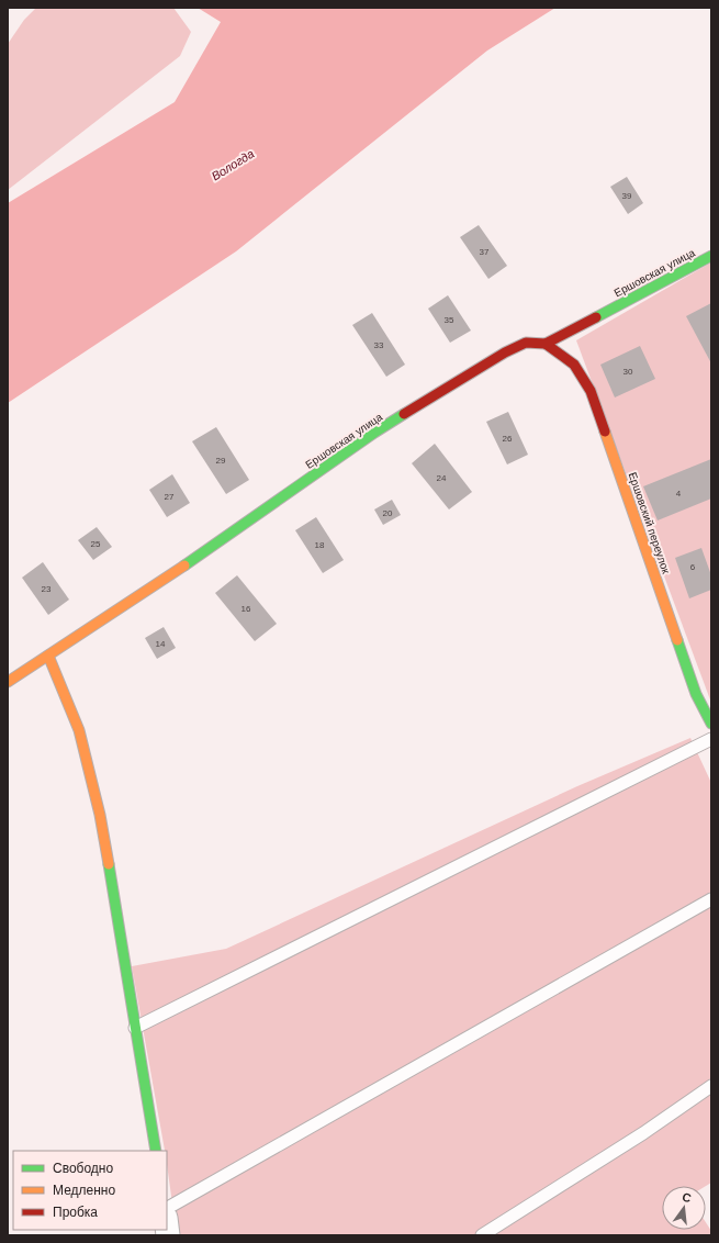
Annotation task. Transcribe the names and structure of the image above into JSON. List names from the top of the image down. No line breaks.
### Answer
{"streets":{"street":["Ершовская улица","Ершовский переулок"]},"crossings":[["Ершовская улица","Ершовский переулок"]],"water":["Вологда"],"house_numbers":["39","37","35","33","30","26","29","24","4","27","20","25","18","6","23","16","14"],"legend":["Свободно","Медленно","Пробка"],"north":"top"}
